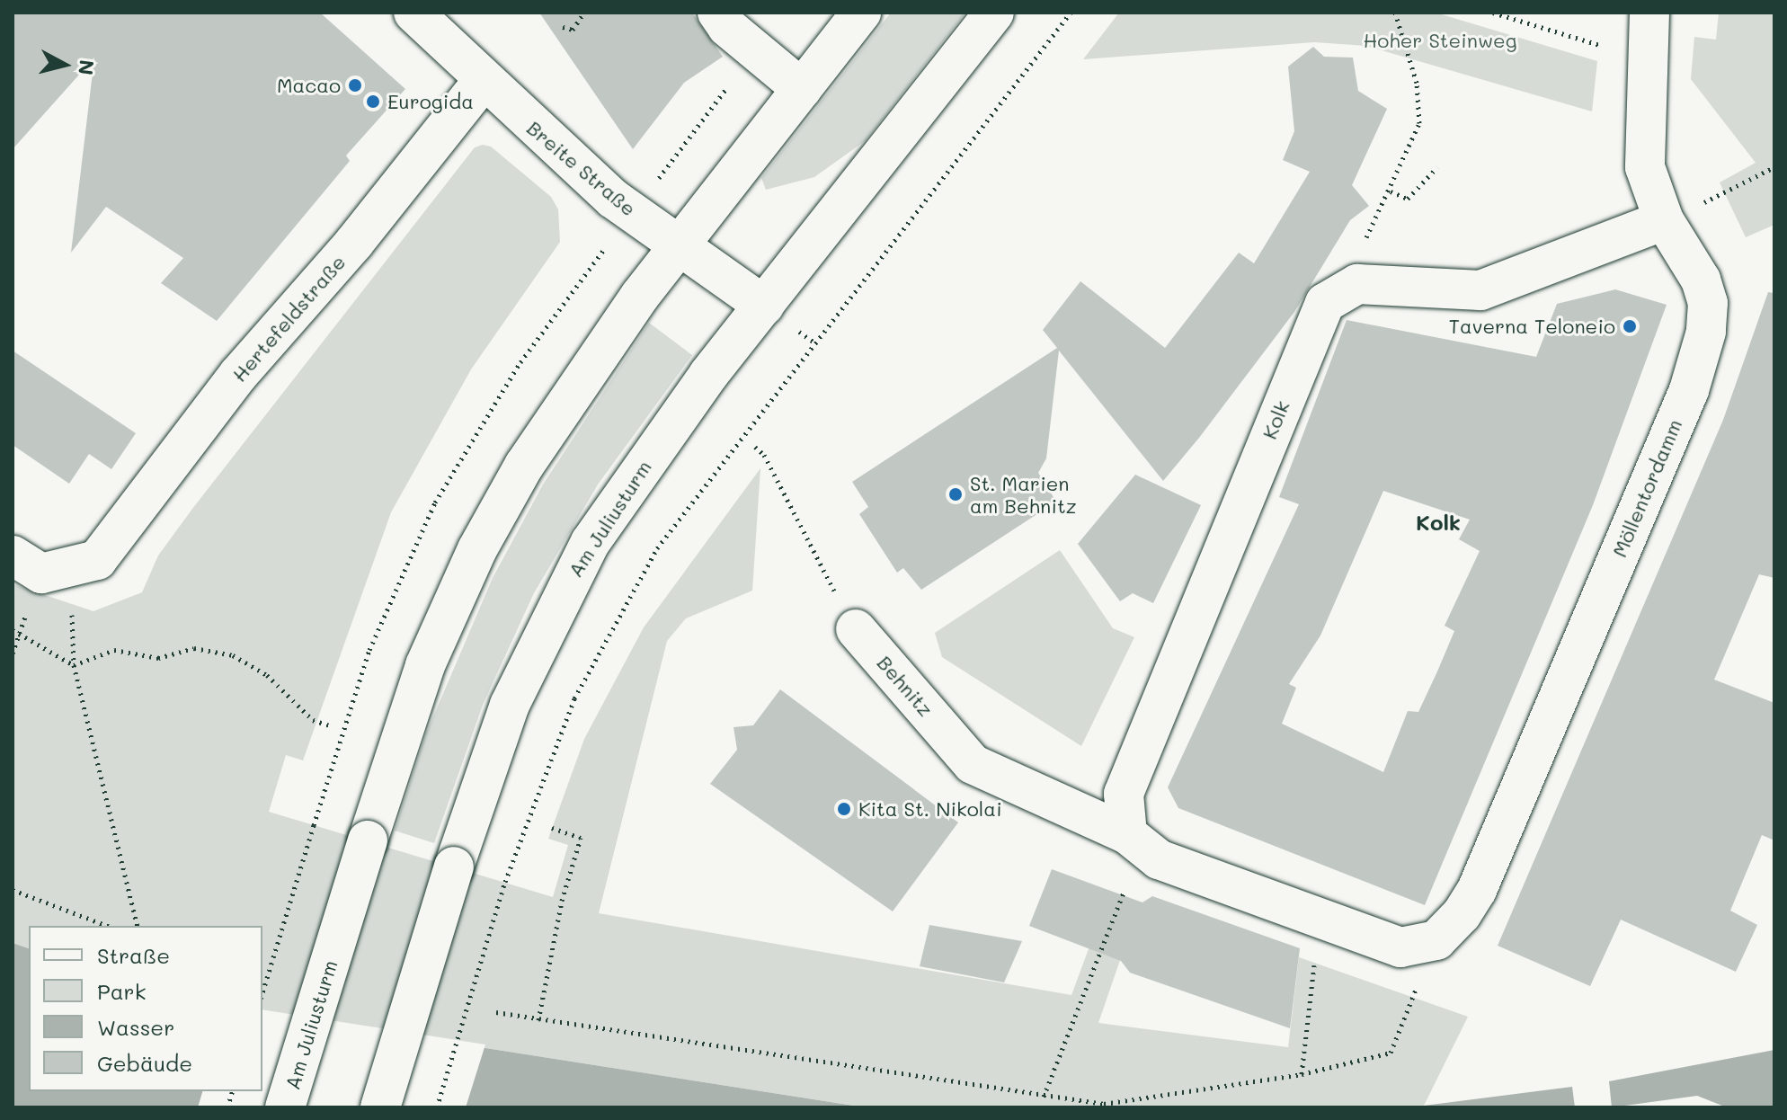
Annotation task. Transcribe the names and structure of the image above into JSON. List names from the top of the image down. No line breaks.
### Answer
{"streets":{"street":["Breite Straße","Hertefeldstraße","Kolk","Möllentordamm","Am Juliusturm","Behnitz"]},"crossings":[["Breite Straße","Hertefeldstraße"],["Breite Straße","Am Juliusturm"],["Kolk","Möllentordamm"],["Kolk","Behnitz"]],"districts":["Kolk"],"parks":["Hoher Steinweg"],"places":["Macao","Eurogida","Taverna Teloneio","St. Marien am Behnitz","Kita St. Nikolai"],"legend":["Straße","Park","Wasser","Gebäude"],"north":"right"}
